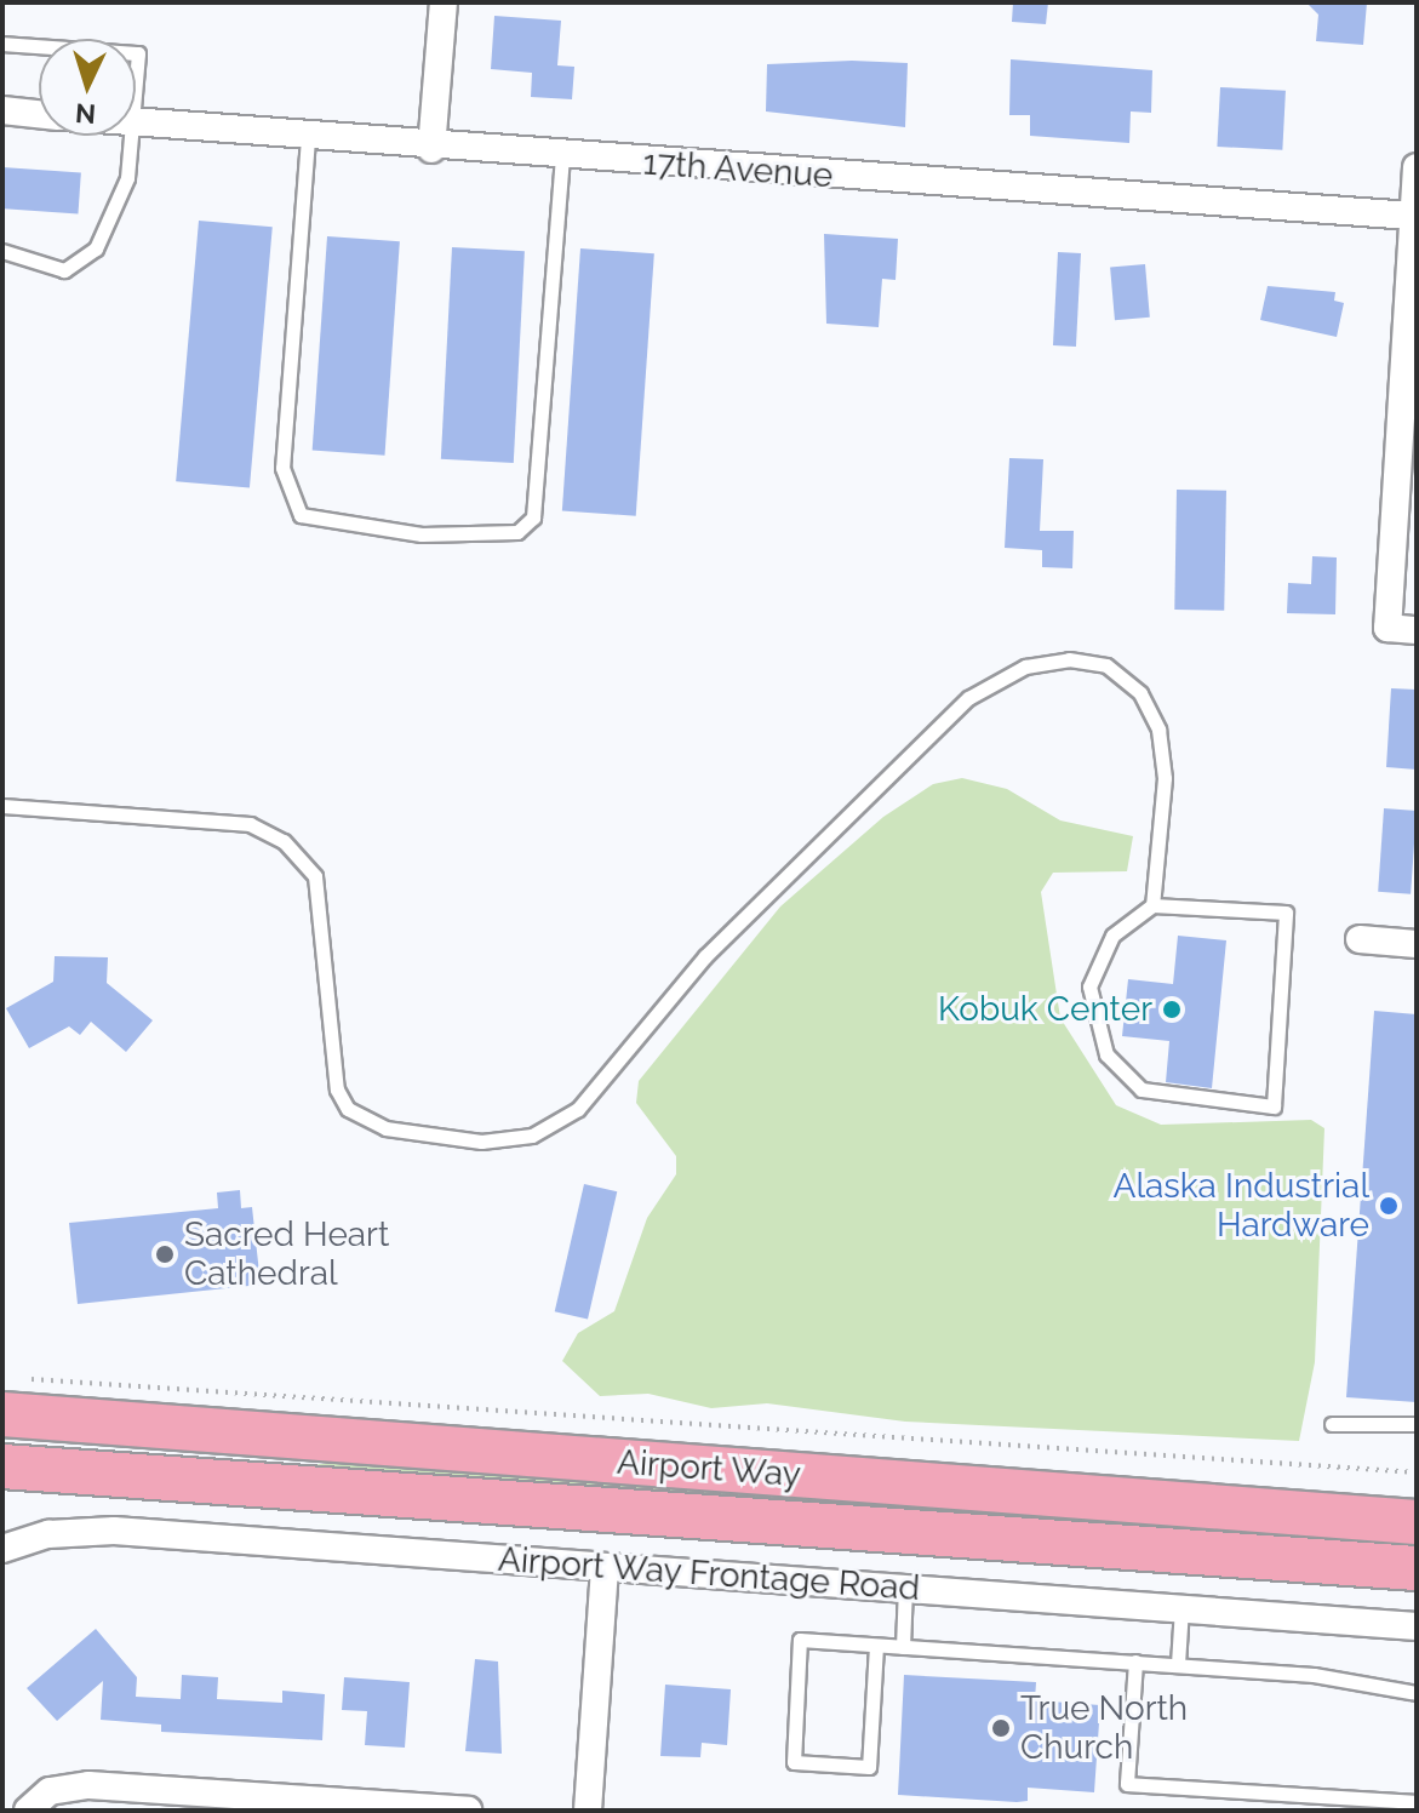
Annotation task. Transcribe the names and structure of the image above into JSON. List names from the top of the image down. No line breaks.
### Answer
{"streets":{"main road":["Airport Way"],"street":["17th Avenue","Airport Way Frontage Road"]},"places":["Kobuk Center","Alaska Industrial Hardware","Sacred Heart Cathedral","True North Church"],"north":"bottom"}
